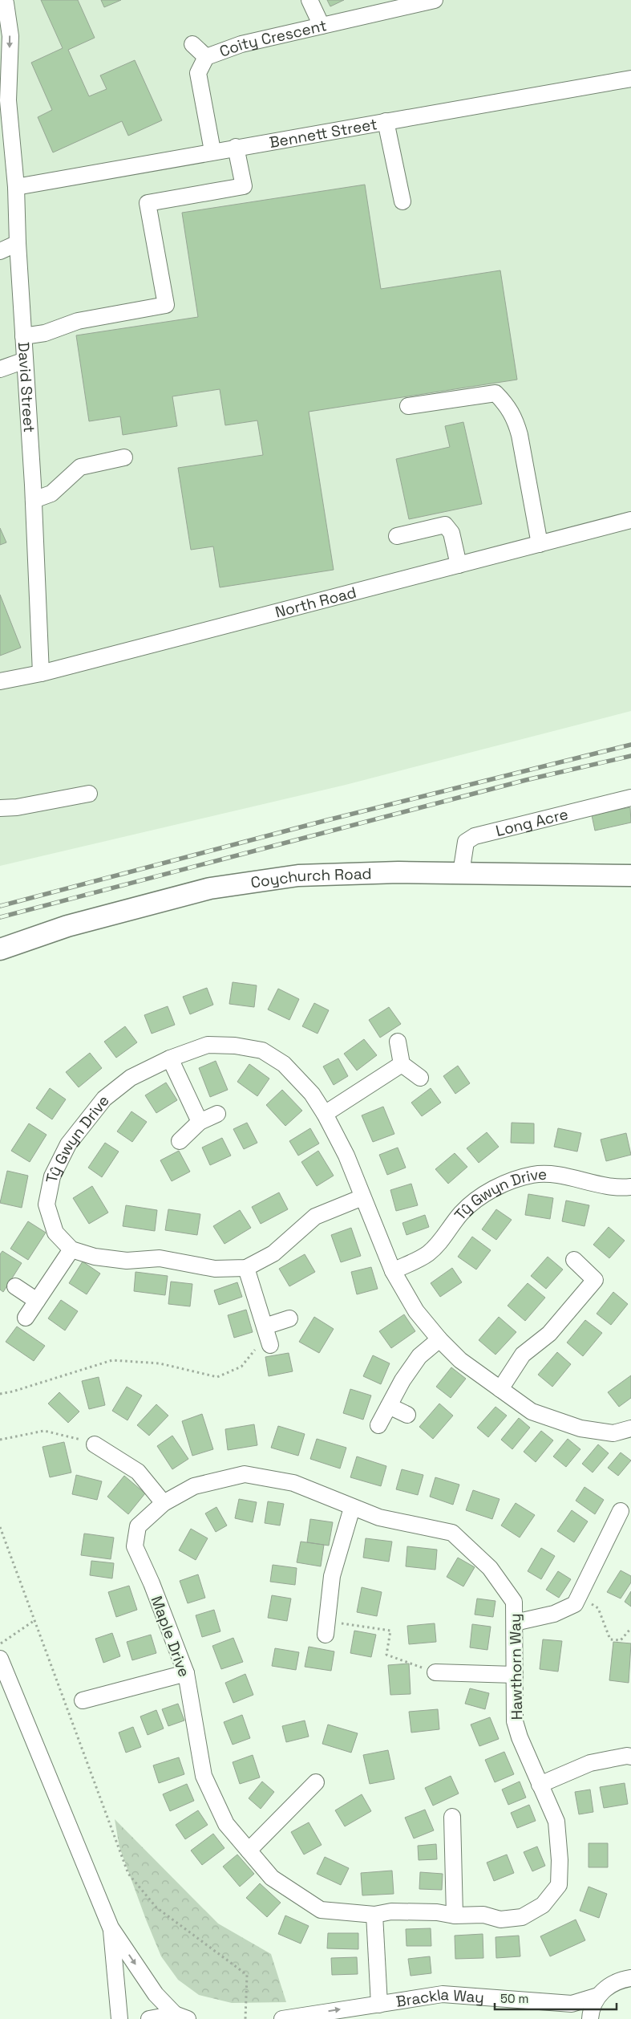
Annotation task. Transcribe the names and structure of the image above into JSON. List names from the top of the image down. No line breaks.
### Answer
{"streets":{"main road":["Coychurch Road"],"street":["Coity Crescent","Bennett Street","David Street","North Road","Long Acre","Tŷ Gwyn Drive","Maple Drive","Hawthorn Way","Brackla Way"]},"crossings":[["Coity Crescent","Bennett Street"],["Bennett Street","David Street"],["David Street","North Road"],["Long Acre","Coychurch Road"],["Maple Drive","Hawthorn Way"]],"scale_bar":"50 m"}
